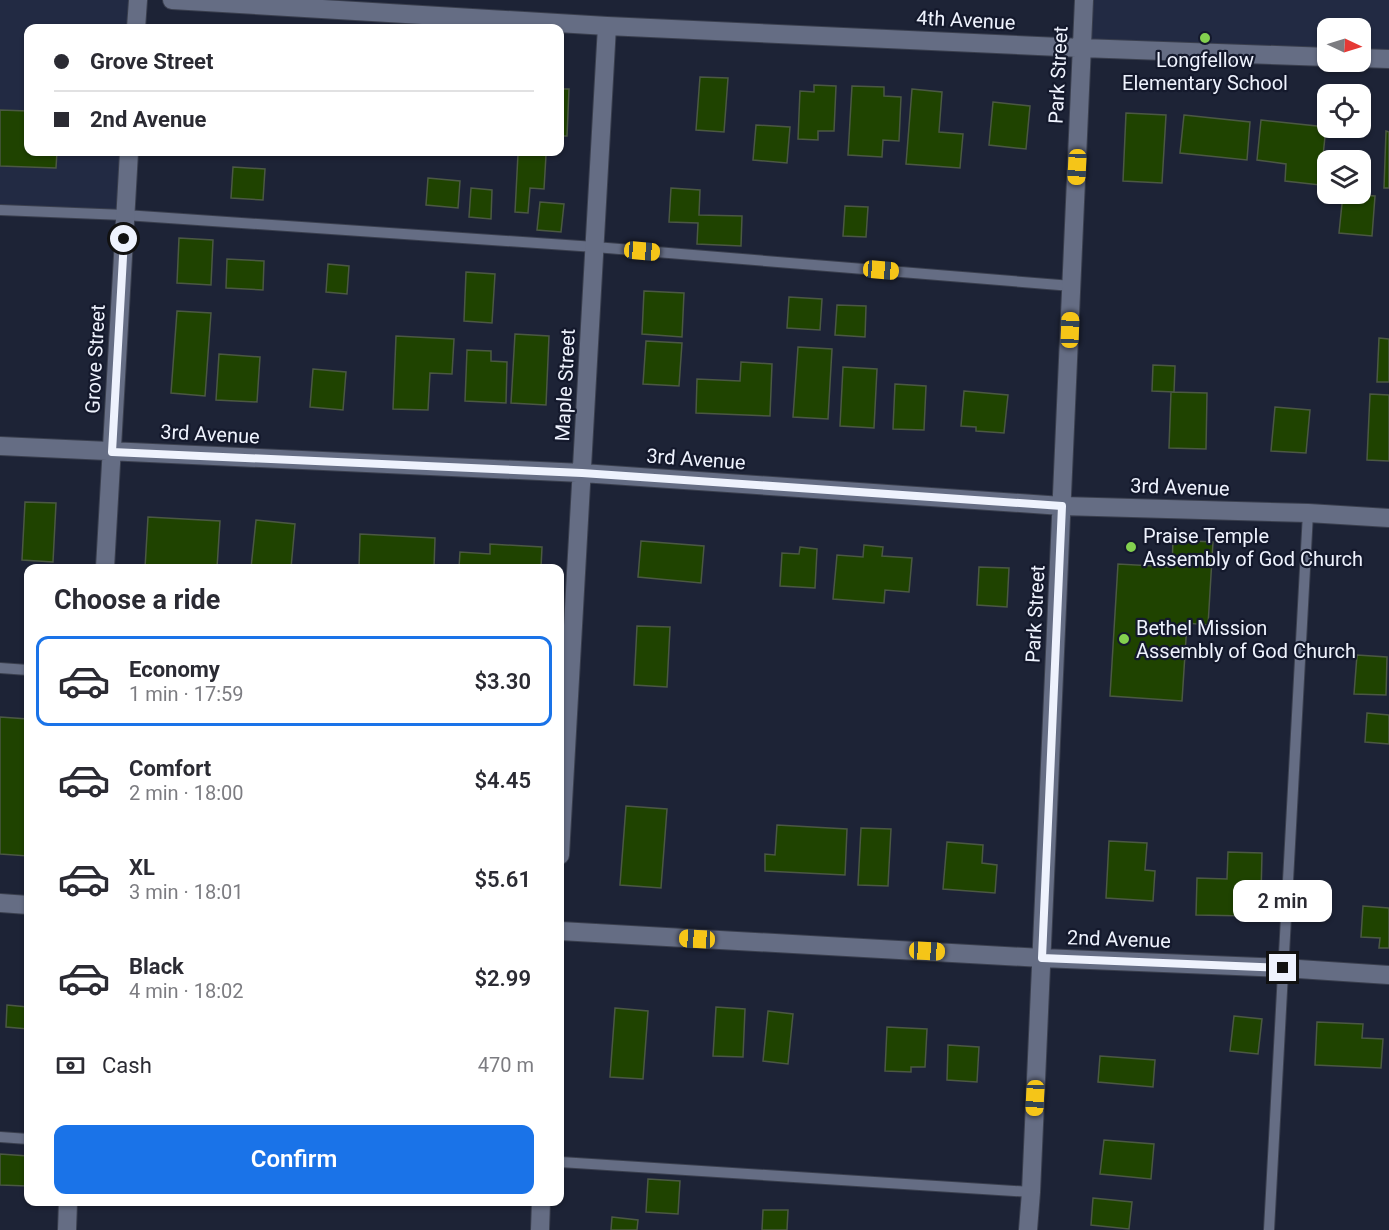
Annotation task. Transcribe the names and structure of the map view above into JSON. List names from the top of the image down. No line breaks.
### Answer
{"streets":{"street":["4th Avenue","Park Street","Grove Street","Maple Street","3rd Avenue","2nd Avenue"]},"crossings":[["4th Avenue","Park Street"],["4th Avenue","Maple Street"],["Park Street","3rd Avenue"],["Park Street","2nd Avenue"],["Grove Street","3rd Avenue"],["Maple Street","3rd Avenue"]],"places":["Longfellow Elementary School","Praise Temple Assembly of God Church","Bethel Mission Assembly of God Church"],"north":"right","page":{"banner":["Grove Street","2nd Avenue"],"heading":"Choose a ride","list":[{"name":"Economy","note":"1 min · 17:59","value":"$3.30"},{"name":"Comfort","note":"2 min · 18:00","value":"$4.45"},{"name":"XL","note":"3 min · 18:01","value":"$5.61"},{"name":"Black","note":"4 min · 18:02","value":"$2.99"}],"bubble":"2 min","pay":["Cash","470 m"],"buttons":"Confirm"}}
